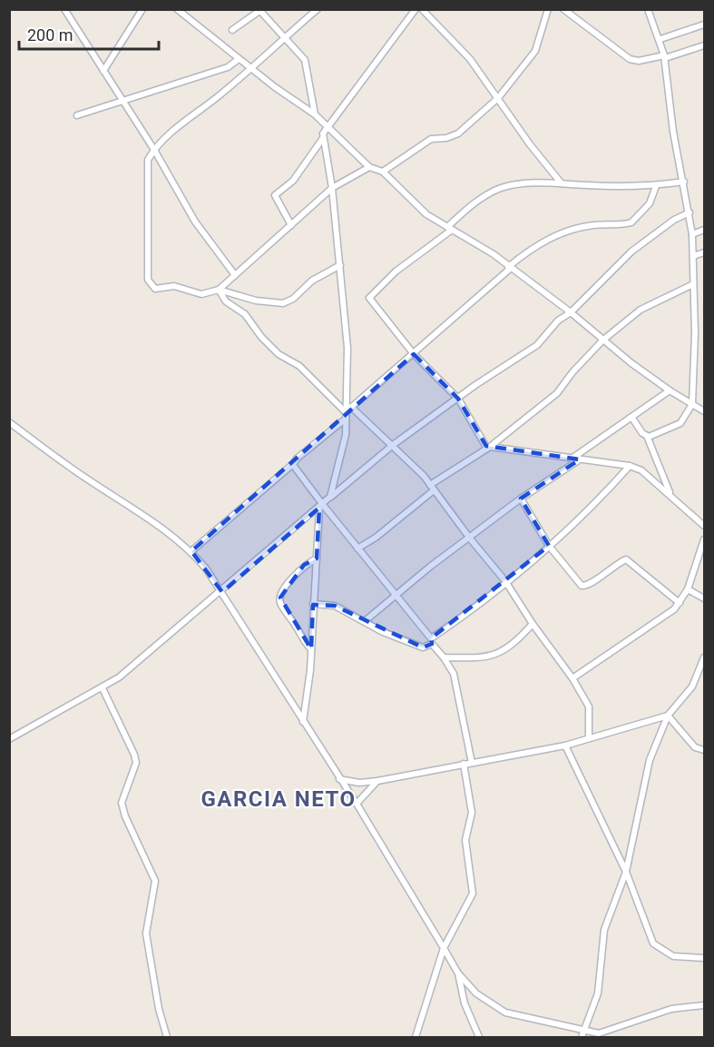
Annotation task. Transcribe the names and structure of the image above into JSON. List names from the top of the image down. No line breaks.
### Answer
{"districts":["GARCIA NETO"],"scale_bar":"200 m"}
